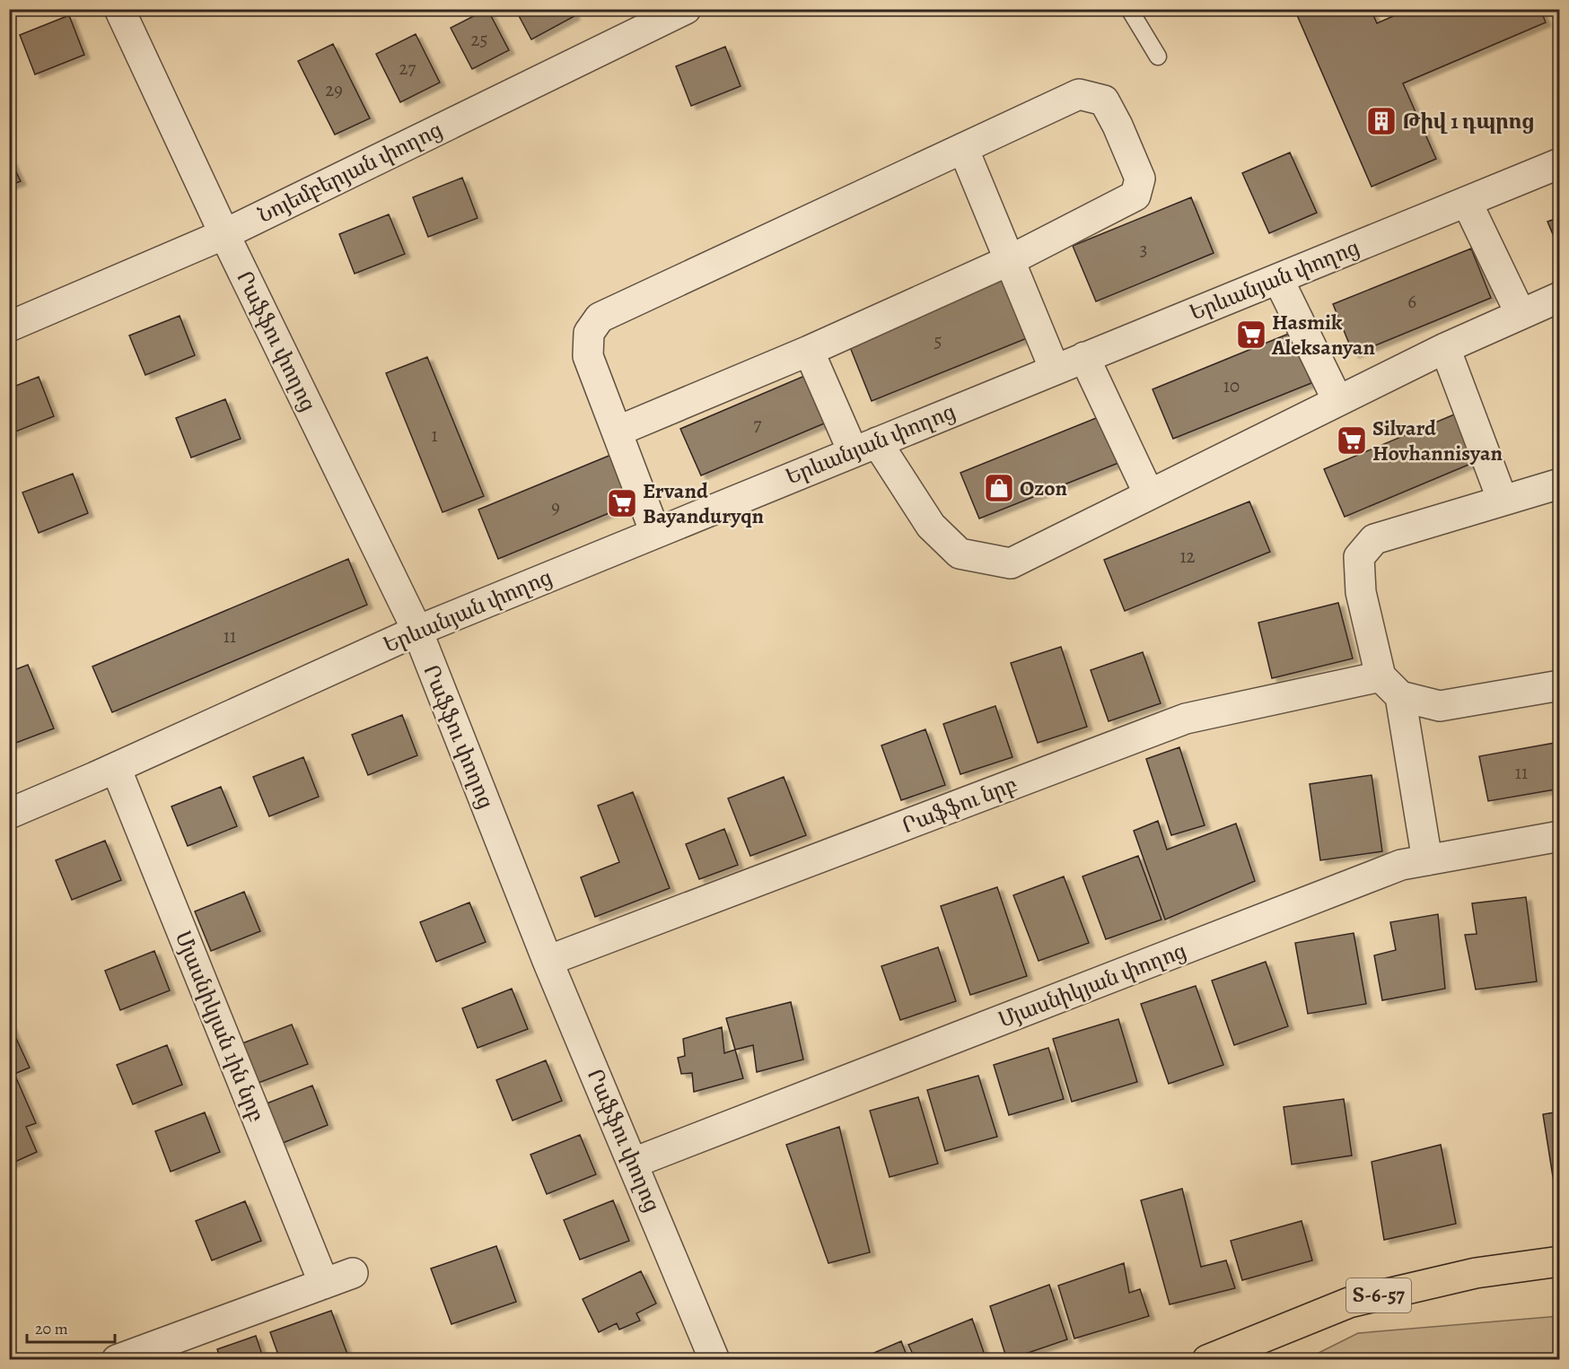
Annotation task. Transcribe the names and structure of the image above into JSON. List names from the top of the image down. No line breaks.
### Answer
{"streets":{"main road":["Տ-6-57"],"street":["Նոյեմբերյան փողոց","Երևանյան փողոց","Րաֆֆու փողոց","Րաֆֆու նրբ","Մյասնիկյան փողոց","Մյասնիկյան 1ին նրբ"]},"crossings":[["Նոյեմբերյան փողոց","Րաֆֆու փողոց"],["Երևանյան փողոց","Րաֆֆու փողոց"],["Երևանյան փողոց","Մյասնիկյան 1ին նրբ"],["Րաֆֆու փողոց","Րաֆֆու նրբ"],["Րաֆֆու փողոց","Մյասնիկյան փողոց"]],"places":{"building":["Թիվ 1 դպրոց"],"supermarket":["Hasmik Aleksanyan","Silvard Hovhannisyan","Ervand Bayanduryqn"],"shop":["Ozon"]},"house_numbers":["25","27","29","3","6","5","10","7","1","9","12","11","11"],"scale_bar":"20 m"}
